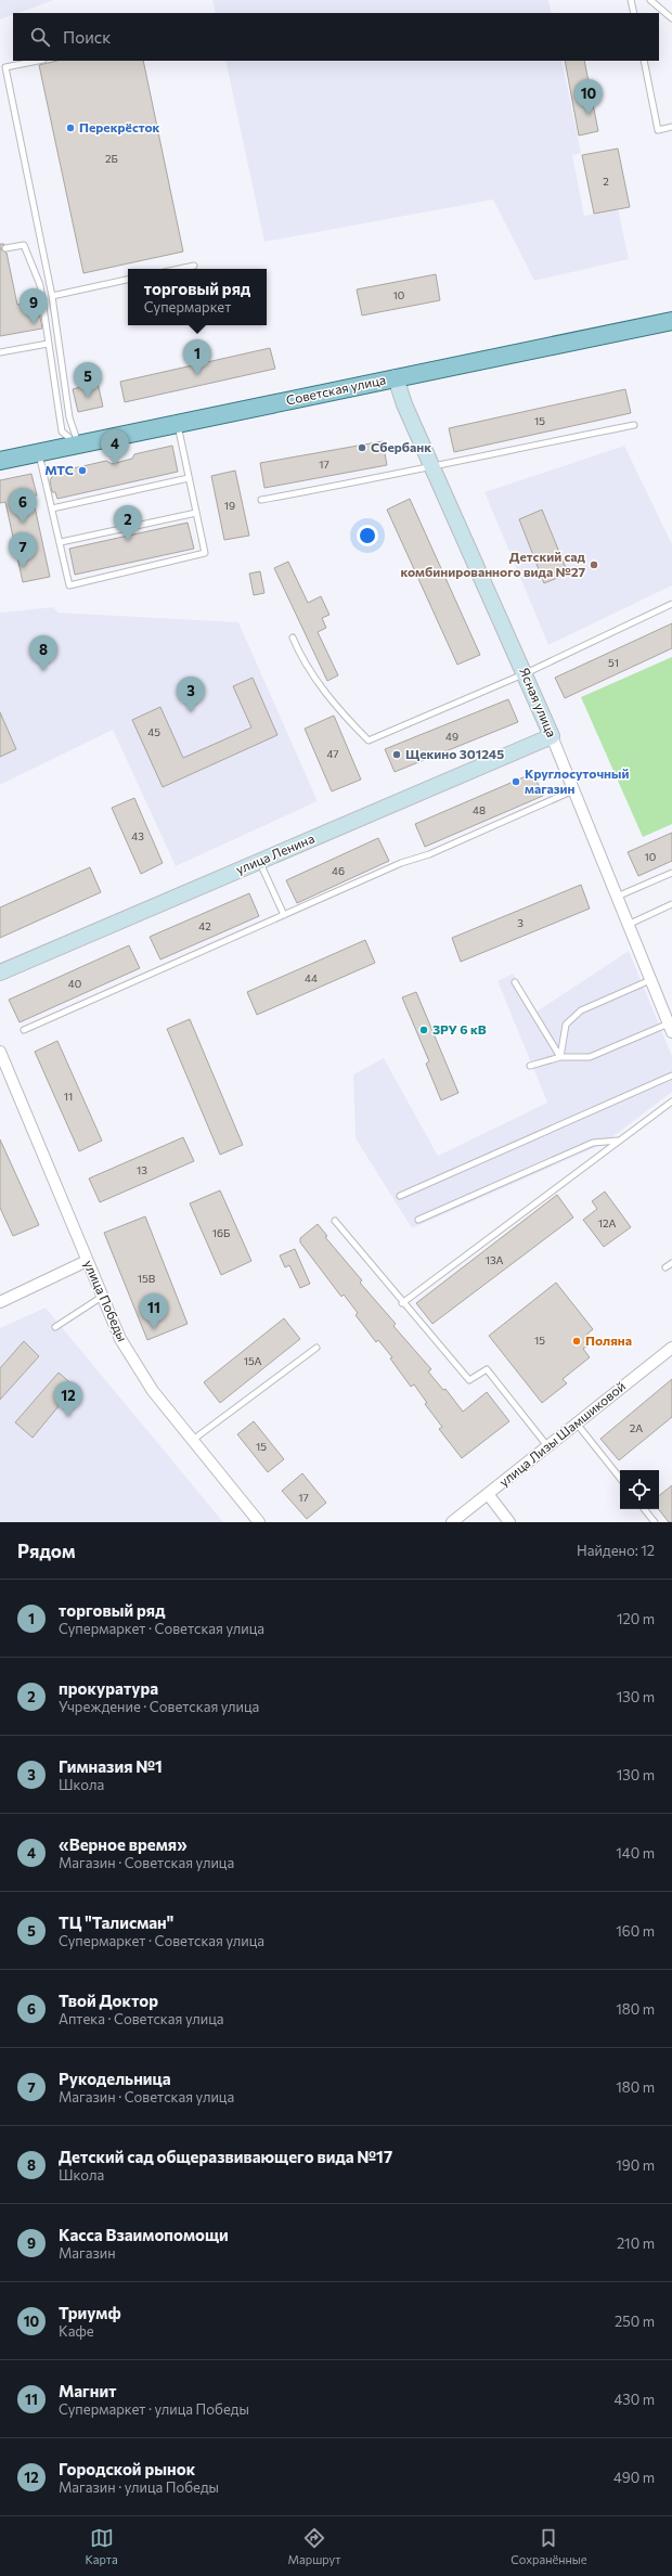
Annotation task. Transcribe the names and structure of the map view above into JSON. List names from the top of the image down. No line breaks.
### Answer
{"streets":{"main road":["Советская улица"],"street":["Ясная улица","улица Ленина","улица Победы","улица Лизы Шамшиковой"]},"crossings":[["Советская улица","Ясная улица"],["Ясная улица","улица Ленина"]],"places":["Перекрёсток","Сбербанк","МТС","Детский сад комбинированного вида №27","Щекино 301245","Круглосуточный магазин","ЗРУ 6 кВ","Поляна"],"house_numbers":["2Б","2","10","15","17","19","51","45","49","47","48","43","10","46","3","42","44","40","11","13","12А","16Б","13А","15В","15","15А","2А","15","17"],"page":{"search":"Поиск","pins":["10","9","1","5","4","6","2","7","8","3","11","12"],"popup":["торговый ряд","Супермаркет"],"heading":["Рядом","Найдено: 12"],"list":[{"mark":"1","name":"торговый ряд","note":"Супермаркет · Советская улица","value":"120 m"},{"mark":"2","name":"прокуратура","note":"Учреждение · Советская улица","value":"130 m"},{"mark":"3","name":"Гимназия №1","note":"Школа","value":"130 m"},{"mark":"4","name":"«Верное время»","note":"Магазин · Советская улица","value":"140 m"},{"mark":"5","name":"ТЦ \"Талисман\"","note":"Супермаркет · Советская улица","value":"160 m"},{"mark":"6","name":"Твой Доктор","note":"Аптека · Советская улица","value":"180 m"},{"mark":"7","name":"Рукодельница","note":"Магазин · Советская улица","value":"180 m"},{"mark":"8","name":"Детский сад общеразвивающего вида №17","note":"Школа","value":"190 m"},{"mark":"9","name":"Касса Взаимопомощи","note":"Магазин","value":"210 m"},{"mark":"10","name":"Триумф","note":"Кафе","value":"250 m"},{"mark":"11","name":"Магнит","note":"Супермаркет · улица Победы","value":"430 m"},{"mark":"12","name":"Городской рынок","note":"Магазин · улица Победы","value":"490 m"}],"nav":["Карта","Маршрут","Сохранённые"]}}
